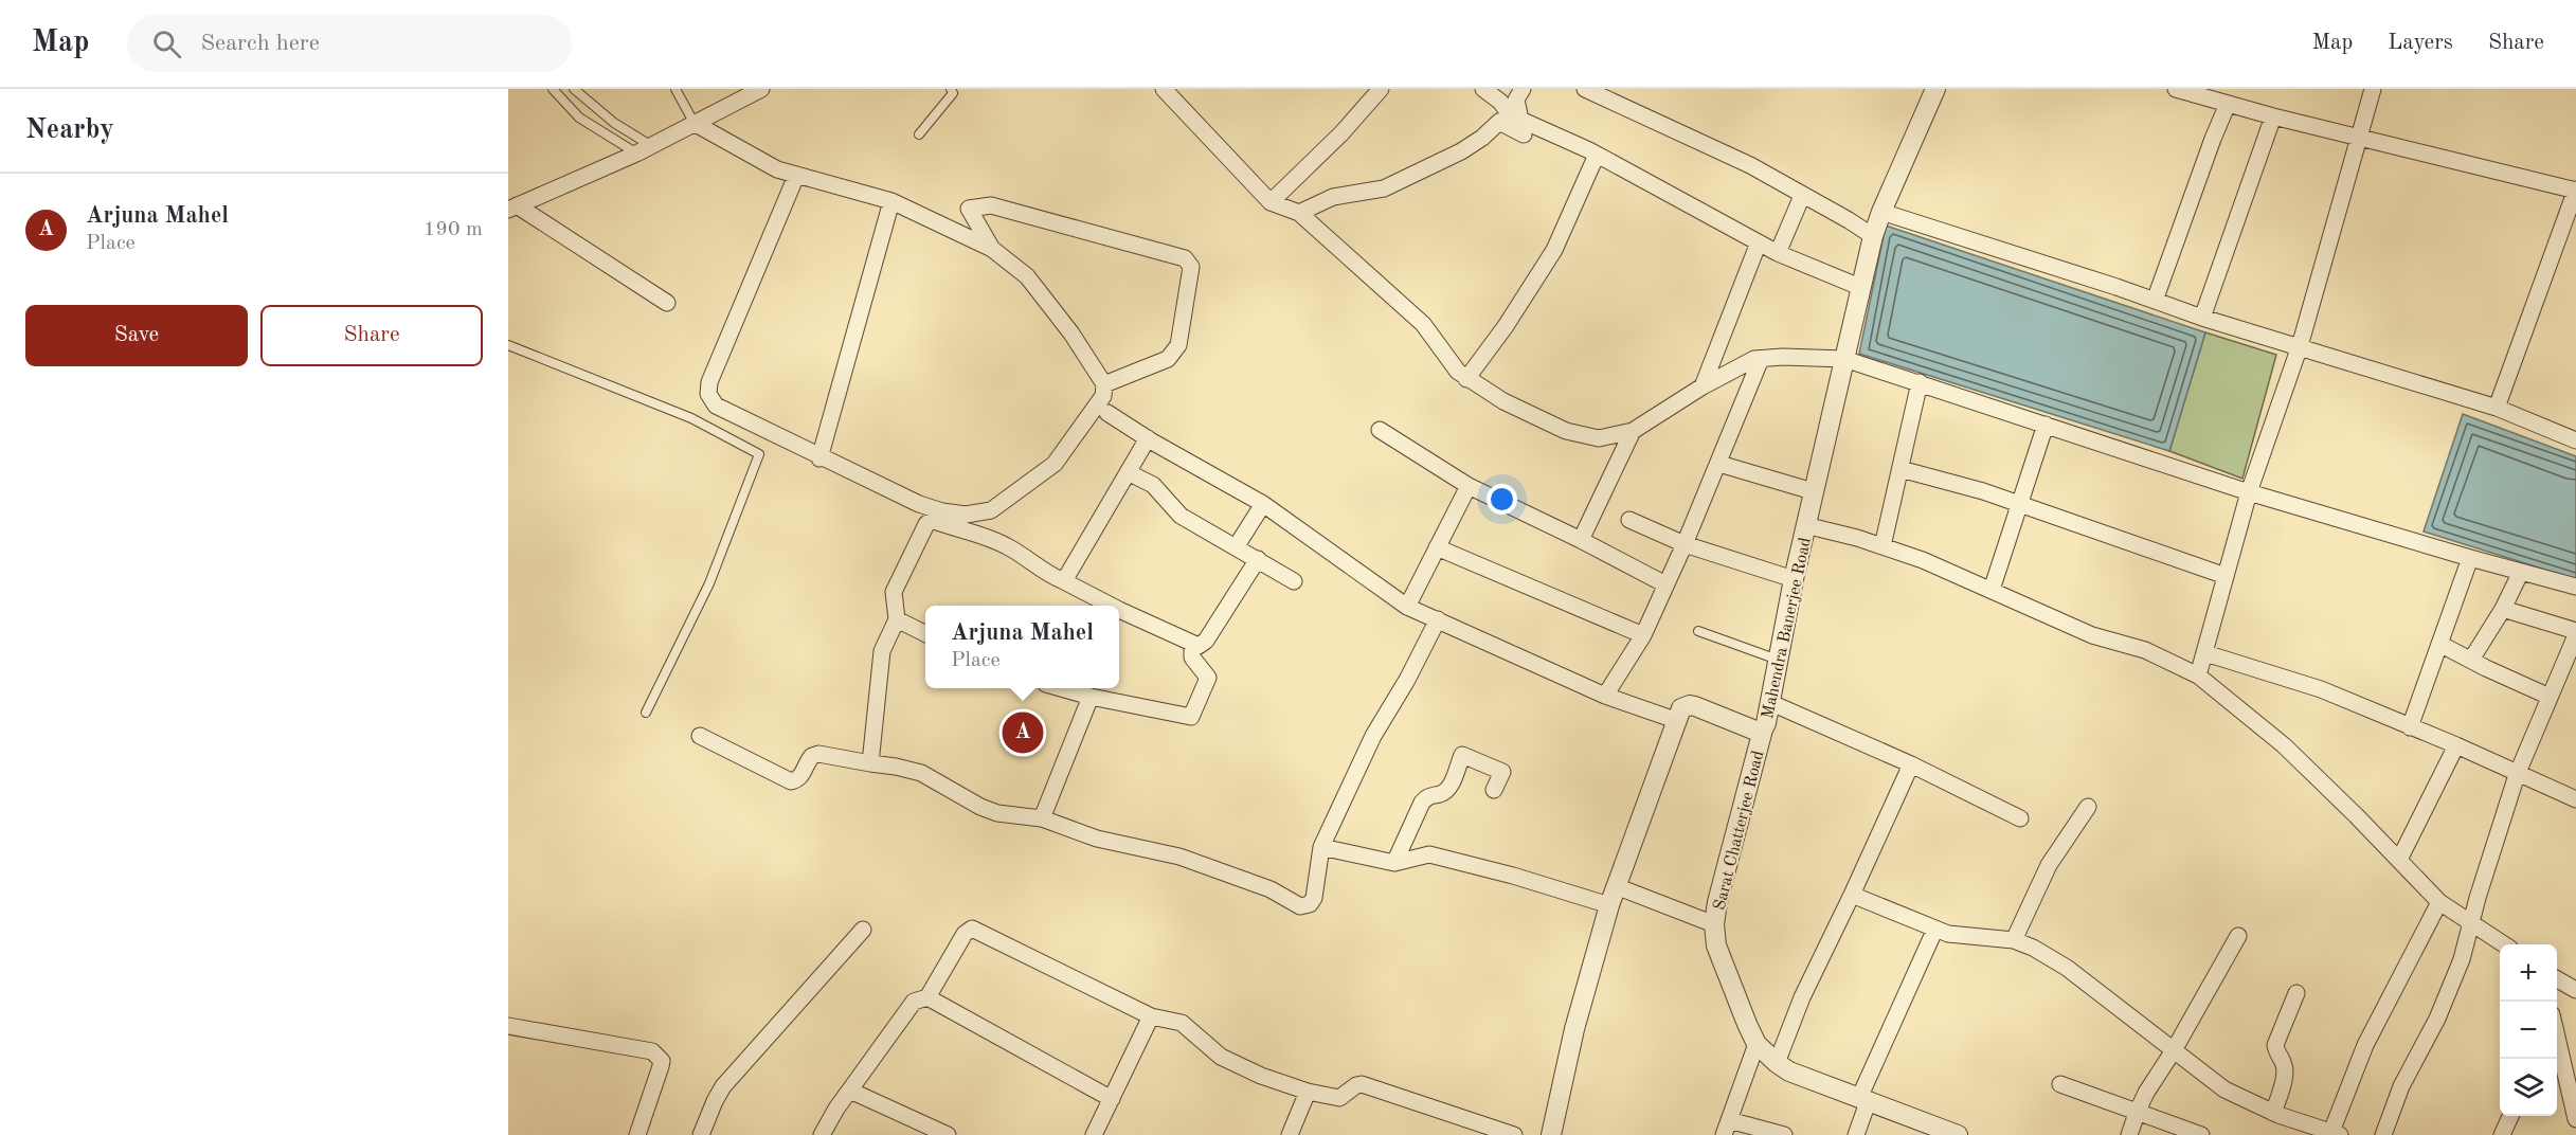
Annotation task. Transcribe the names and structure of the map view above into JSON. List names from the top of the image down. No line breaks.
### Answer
{"streets":{"street":["Mahendra Banerjee Road","Sarat Chatterjee Road"]},"crossings":[["Mahendra Banerjee Road","Sarat Chatterjee Road"]],"page":{"header":"Map","search":"Search here","nav":["Map","Layers","Share"],"heading":"Nearby","list":[{"mark":"A","name":"Arjuna Mahel","note":"Place","value":"190 m"}],"buttons":["Save","Share"],"popup":["Arjuna Mahel","Place"],"pins":"A","map_buttons":["+","−"]}}
